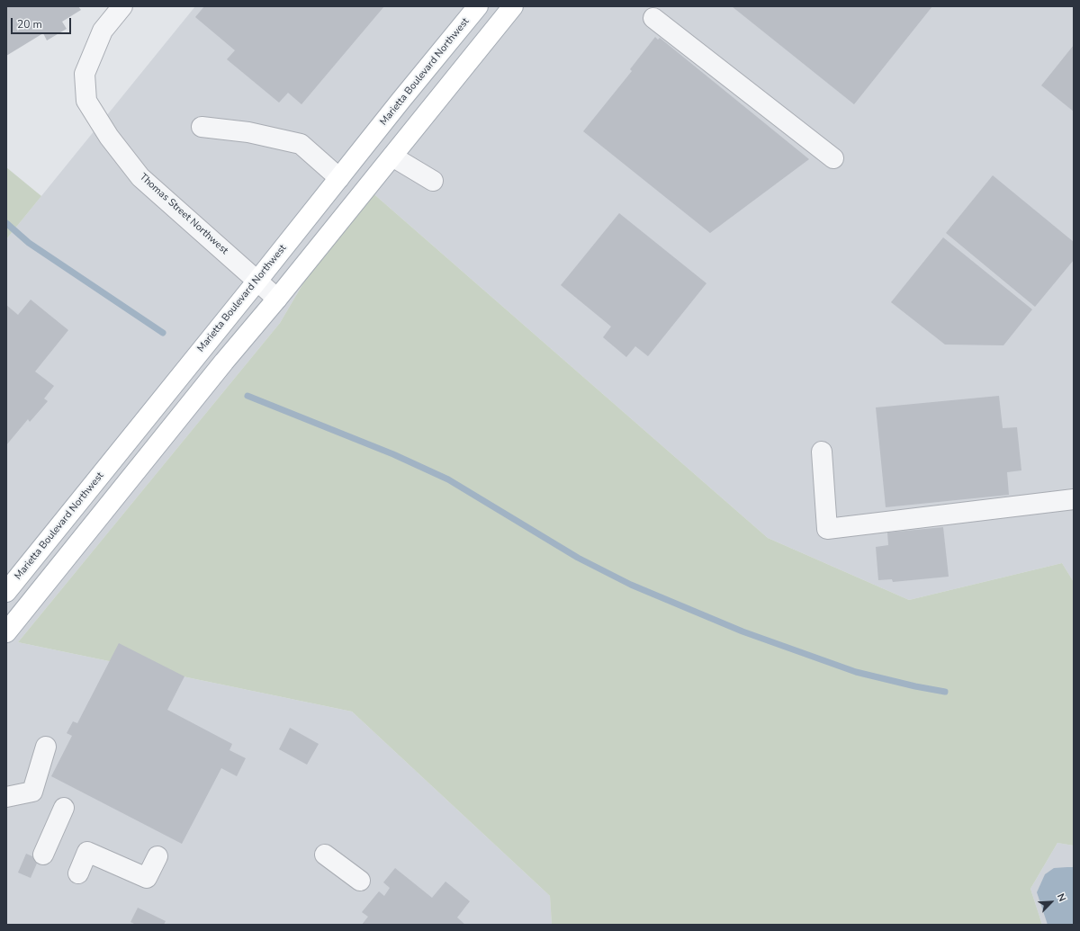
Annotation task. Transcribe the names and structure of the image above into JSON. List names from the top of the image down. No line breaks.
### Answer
{"streets":{"main road":["Marietta Boulevard Northwest"],"street":["Thomas Street Northwest"]},"crossings":[["Marietta Boulevard Northwest","Thomas Street Northwest"]],"scale_bar":"20 m","north":"top right"}
